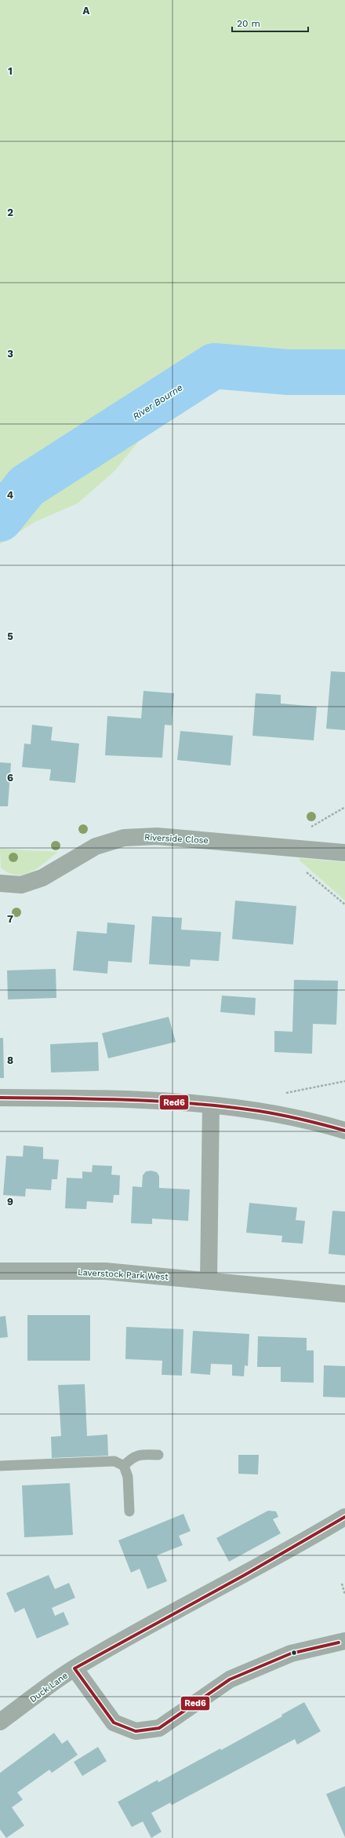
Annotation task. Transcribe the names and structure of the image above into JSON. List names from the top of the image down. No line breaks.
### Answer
{"streets":{"street":["Riverside Close","Laverstock Park West","Duck Lane"]},"water":["River Bourne"],"lines":["transit line Red6"],"scale_bar":"20 m","grid":{"columns":["A"],"rows":["1","2","3","4","5","6","7","8","9"]}}
